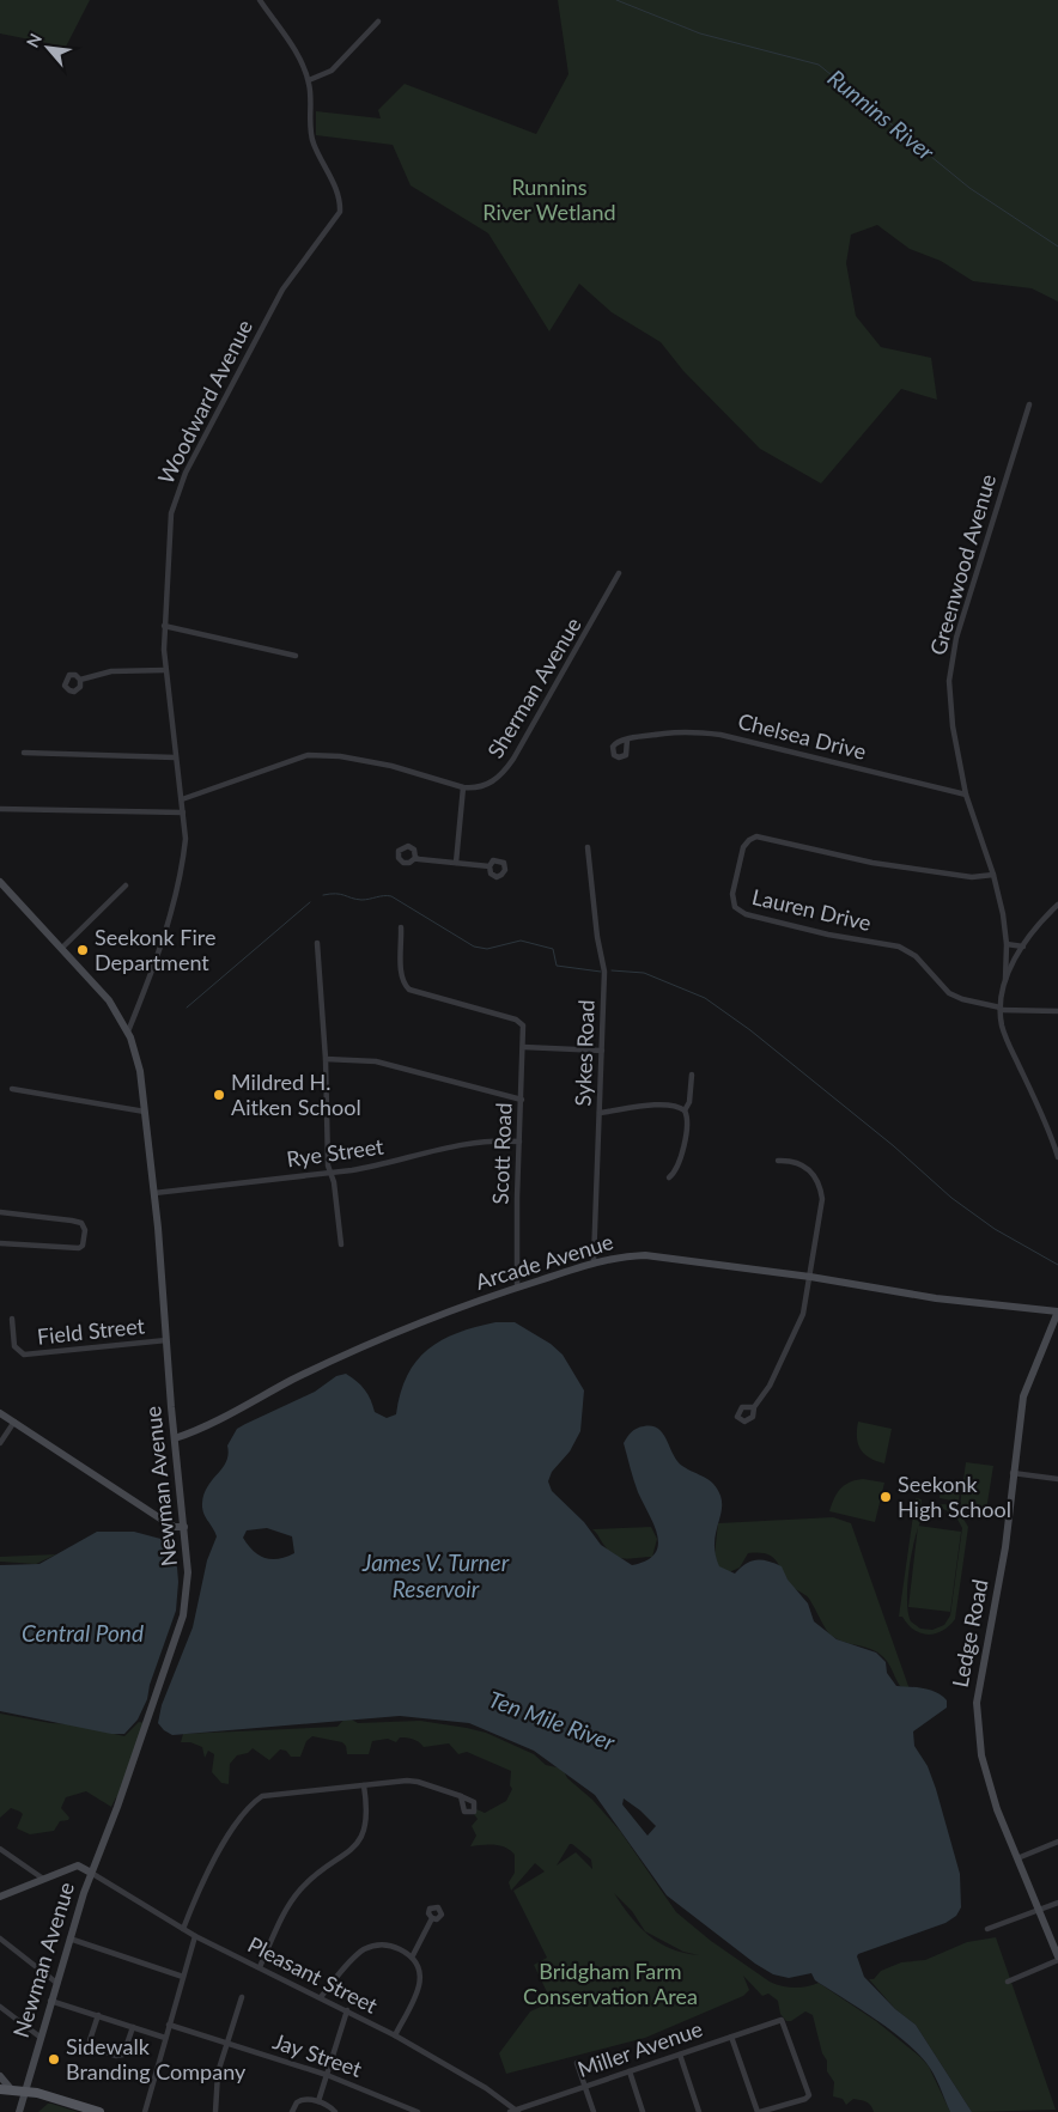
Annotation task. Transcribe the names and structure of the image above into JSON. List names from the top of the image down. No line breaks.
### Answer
{"streets":{"main road":["Arcade Avenue","Newman Avenue","Ledge Road"],"street":["Woodward Avenue","Greenwood Avenue","Sherman Avenue","Chelsea Drive","Lauren Drive","Sykes Road","Rye Street","Scott Road","Field Street","Pleasant Street","Miller Avenue","Jay Street"]},"crossings":[["Woodward Avenue","Sherman Avenue"],["Woodward Avenue","Newman Avenue"],["Greenwood Avenue","Chelsea Drive"],["Greenwood Avenue","Lauren Drive"],["Sykes Road","Arcade Avenue"],["Rye Street","Scott Road"],["Rye Street","Newman Avenue"],["Scott Road","Arcade Avenue"],["Arcade Avenue","Newman Avenue"],["Arcade Avenue","Ledge Road"],["Field Street","Newman Avenue"],["Newman Avenue","Pleasant Street"],["Pleasant Street","Miller Avenue"]],"water":["Runnins River","James V. Turner Reservoir","Central Pond","Ten Mile River"],"parks":["Runnins River Wetland","Bridgham Farm Conservation Area"],"places":["Seekonk Fire Department","Mildred H. Aitken School","Seekonk High School","Sidewalk Branding Company"],"north":"top left"}
